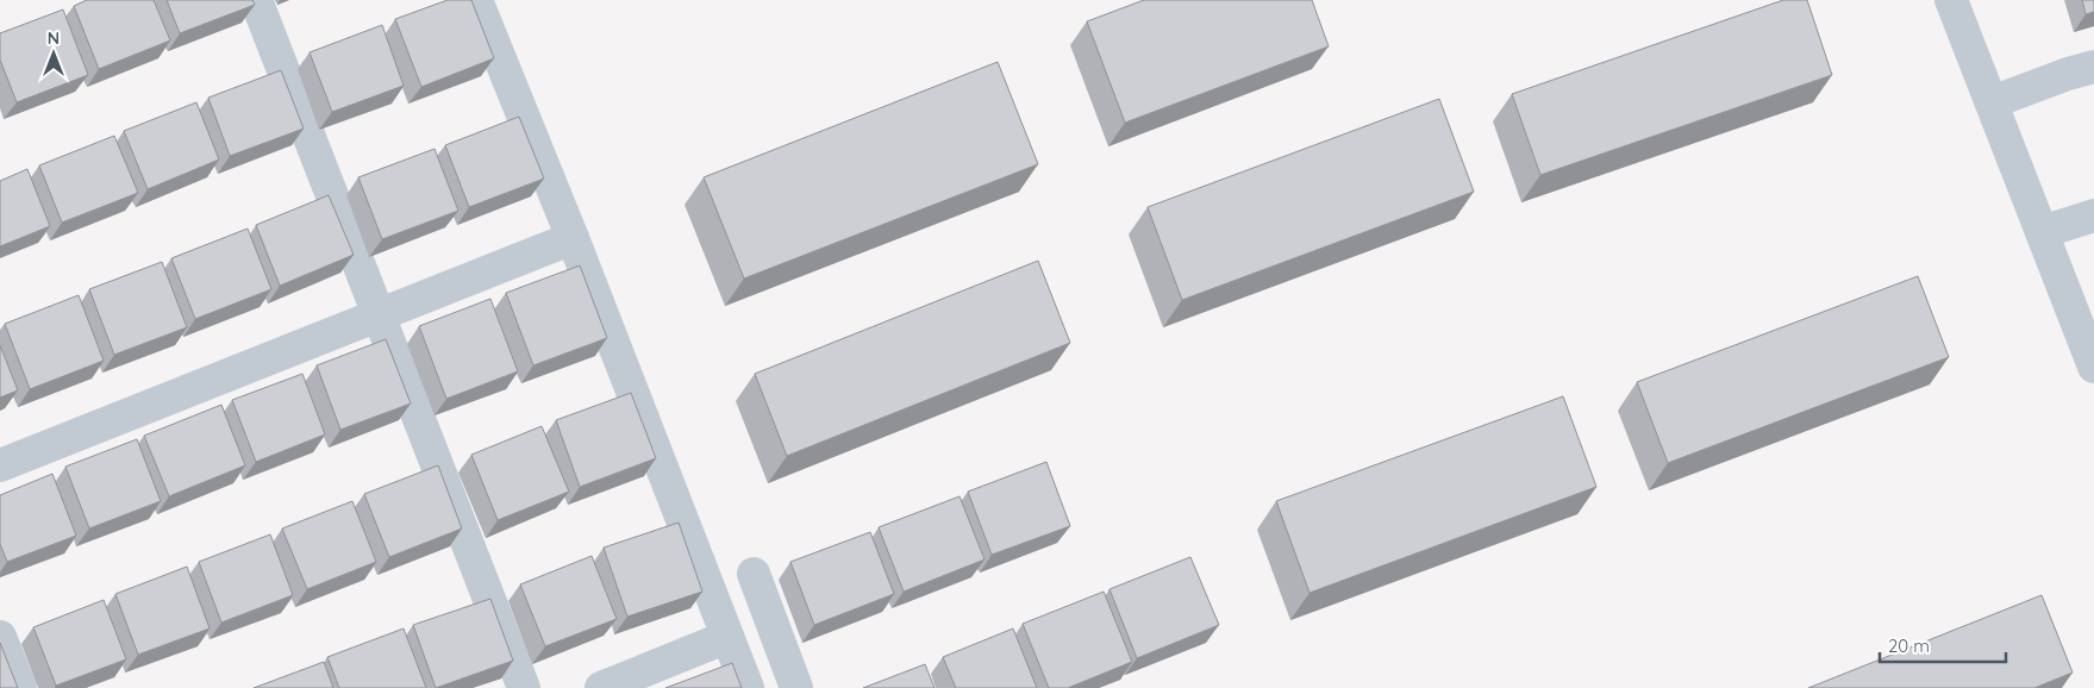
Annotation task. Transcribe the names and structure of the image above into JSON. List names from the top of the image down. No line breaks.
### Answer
{"scale_bar":"20 m","north":"top"}
